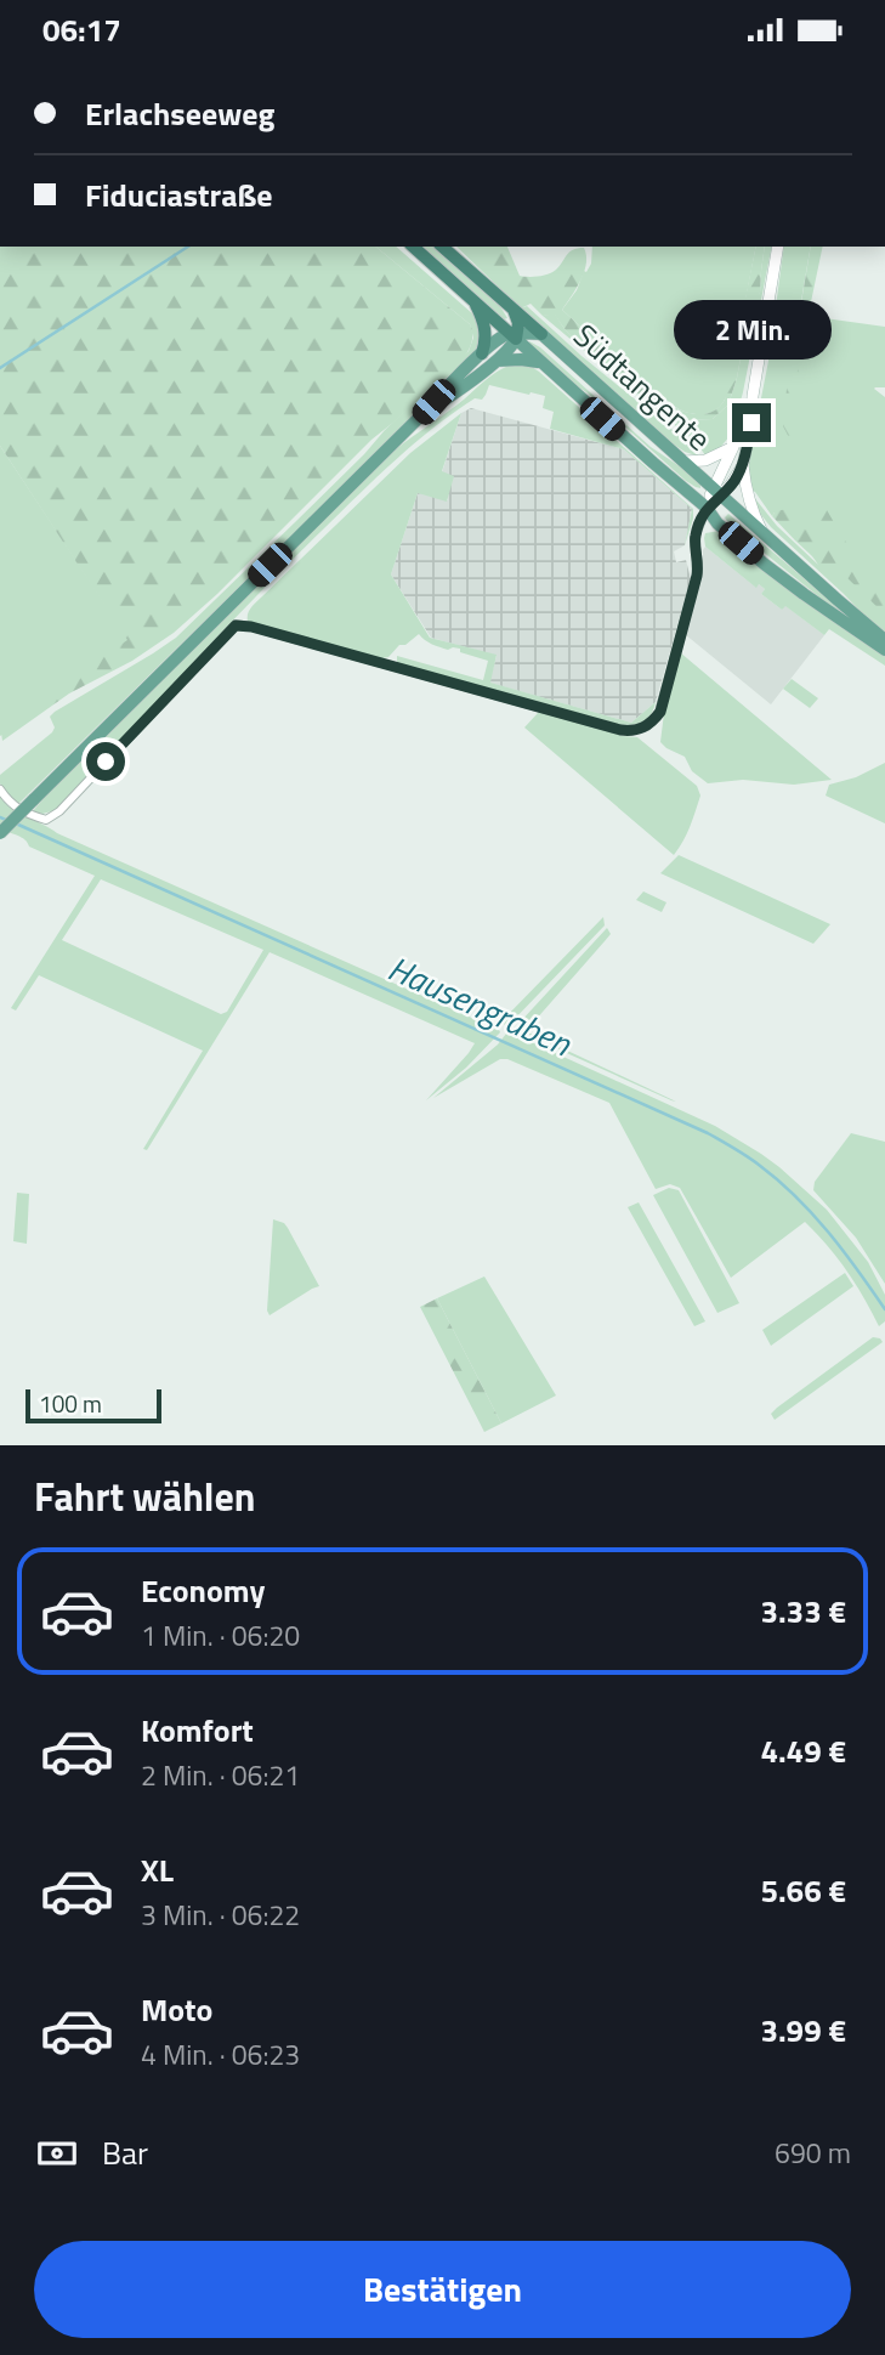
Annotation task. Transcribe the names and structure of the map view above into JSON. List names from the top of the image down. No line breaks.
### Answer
{"streets":{"highway":["Südtangente"]},"water":["Hausengraben"],"scale_bar":"100 m","page":{"status":"06:17","banner":["Erlachseeweg","Fiduciastraße"],"bubble":"2 Min.","scale":"100 m","heading":"Fahrt wählen","list":[{"name":"Economy","note":"1 Min. · 06:20","value":"3.33 €"},{"name":"Komfort","note":"2 Min. · 06:21","value":"4.49 €"},{"name":"XL","note":"3 Min. · 06:22","value":"5.66 €"},{"name":"Moto","note":"4 Min. · 06:23","value":"3.99 €"}],"pay":["Bar","690 m"],"buttons":"Bestätigen"}}
